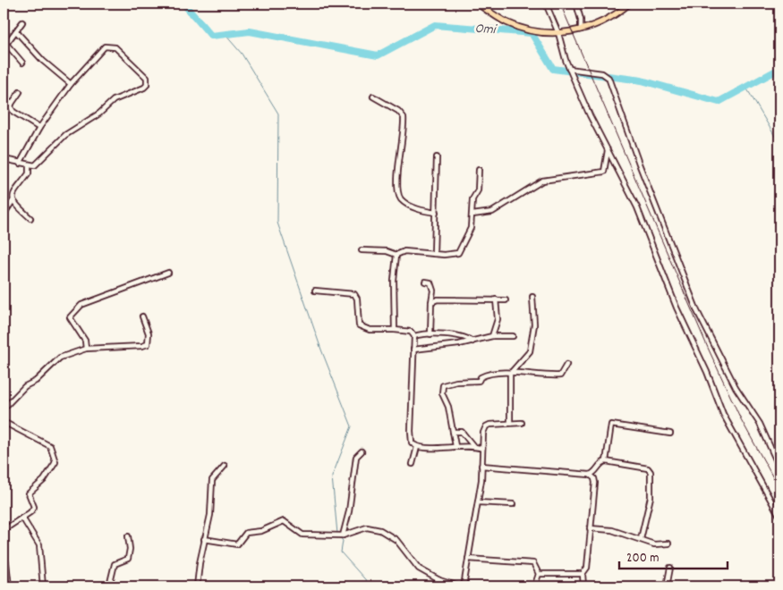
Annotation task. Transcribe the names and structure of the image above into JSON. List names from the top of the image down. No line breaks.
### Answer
{"water":["Omi"],"scale_bar":"200 m"}
